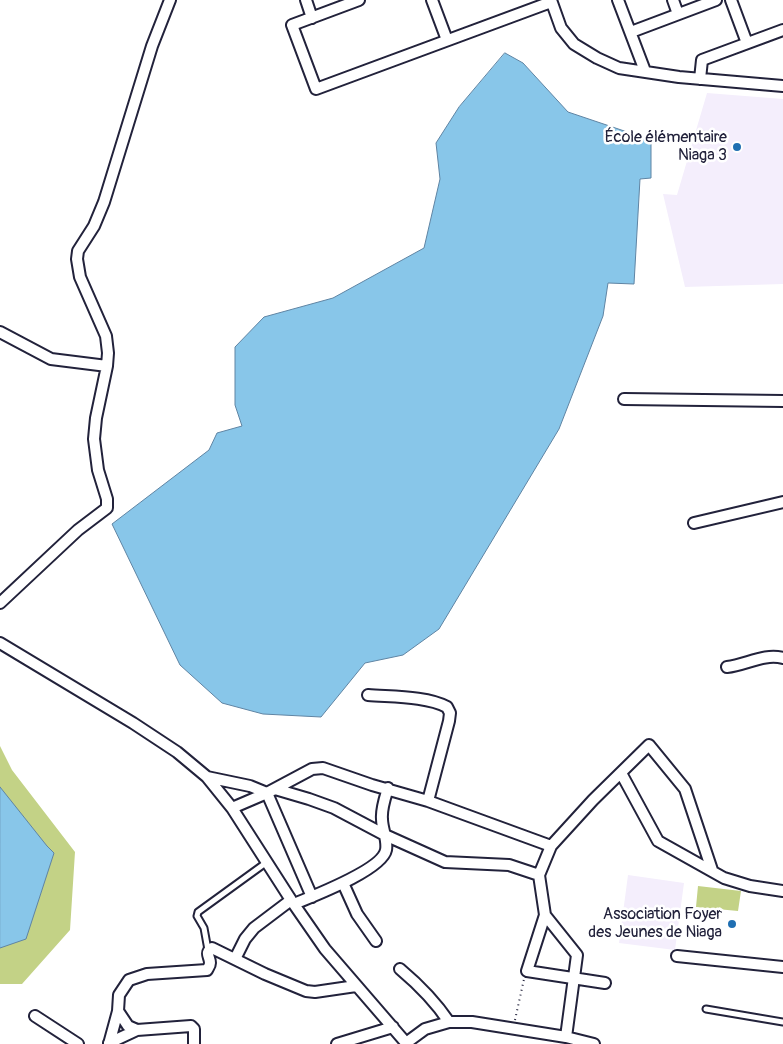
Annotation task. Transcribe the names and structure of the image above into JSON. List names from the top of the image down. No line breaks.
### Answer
{"places":["École élémentaire Niaga 3","Association Foyer des Jeunes de Niaga"]}
